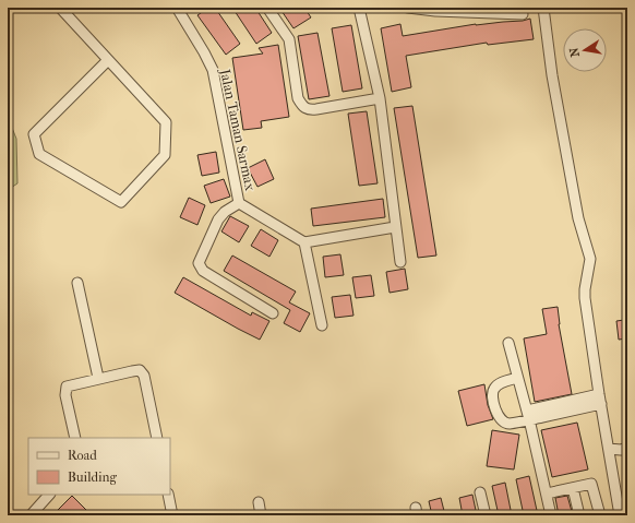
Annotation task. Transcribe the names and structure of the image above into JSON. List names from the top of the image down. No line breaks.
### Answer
{"streets":{"street":["Jalan Taman Sarmax"]},"legend":["Road","Building"],"north":"left"}
